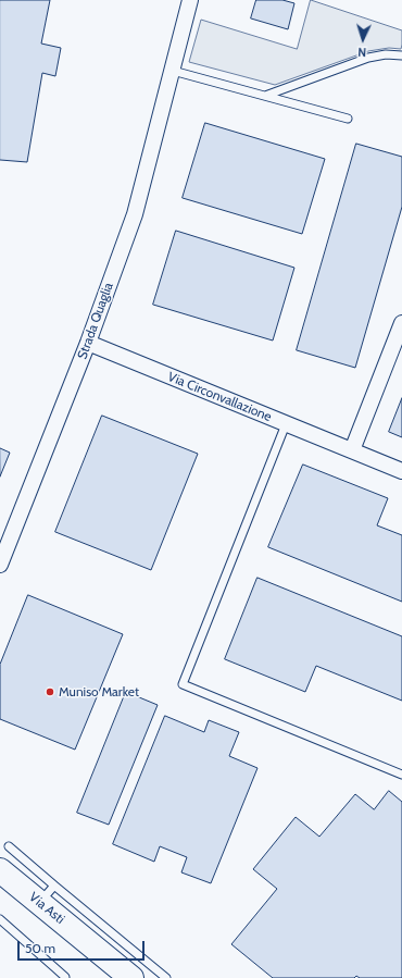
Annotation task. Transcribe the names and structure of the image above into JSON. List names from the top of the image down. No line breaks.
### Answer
{"streets":{"main road":["Via Asti"],"street":["Strada Quaglia","Via Circonvallazione"]},"crossings":[["Strada Quaglia","Via Circonvallazione"]],"places":["Muniso Market"],"scale_bar":"50 m","north":"bottom"}
